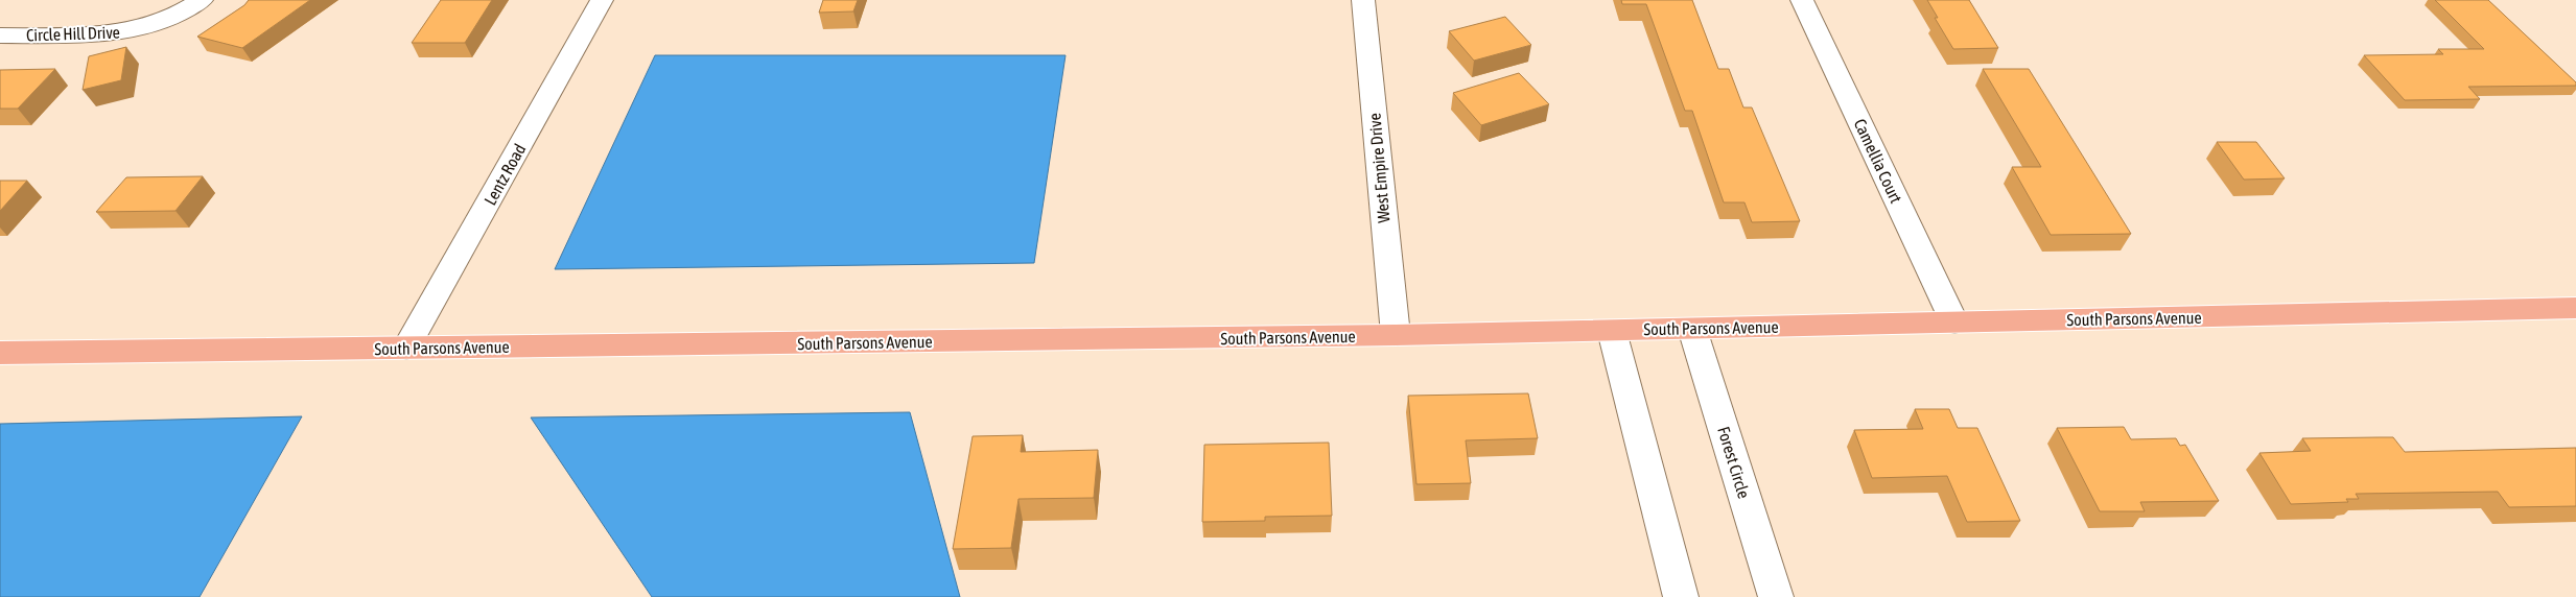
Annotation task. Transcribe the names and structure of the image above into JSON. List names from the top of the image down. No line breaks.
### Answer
{"streets":{"main road":["South Parsons Avenue"],"street":["Circle Hill Drive","Camellia Court","West Empire Drive","Lentz Road","Forest Circle"]},"crossings":[["Camellia Court","South Parsons Avenue"],["West Empire Drive","South Parsons Avenue"],["Lentz Road","South Parsons Avenue"],["South Parsons Avenue","Forest Circle"]]}
